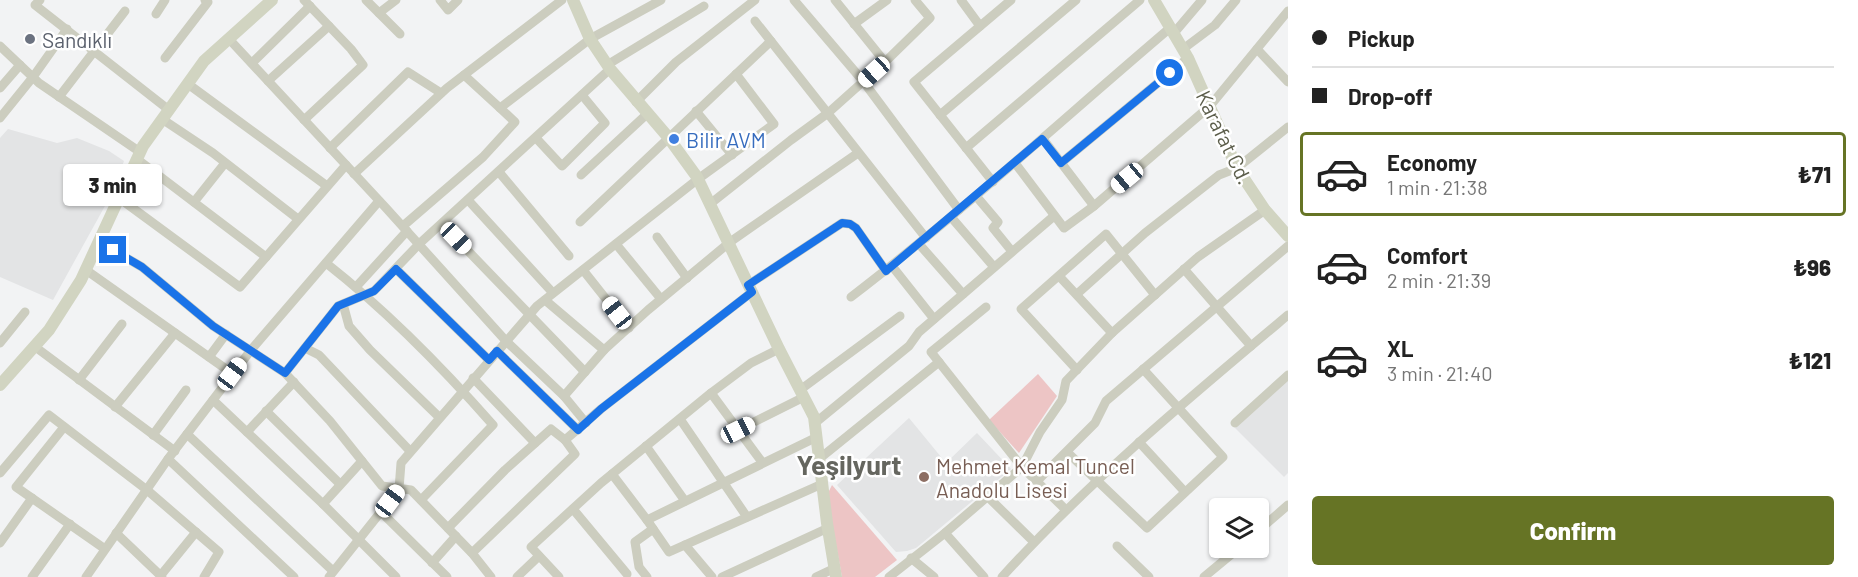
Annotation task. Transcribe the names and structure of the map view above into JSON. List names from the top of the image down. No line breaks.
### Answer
{"streets":{"main road":["Karafat Cd."]},"districts":["Yeşilyurt"],"places":["Sandıklı","Bilir AVM","Mehmet Kemal Tuncel Anadolu Lisesi"],"page":{"banner":["Pickup","Drop-off"],"list":[{"name":"Economy","note":"1 min · 21:38","value":"₺71"},{"name":"Comfort","note":"2 min · 21:39","value":"₺96"},{"name":"XL","note":"3 min · 21:40","value":"₺121"}],"bubble":"3 min","buttons":"Confirm"}}
